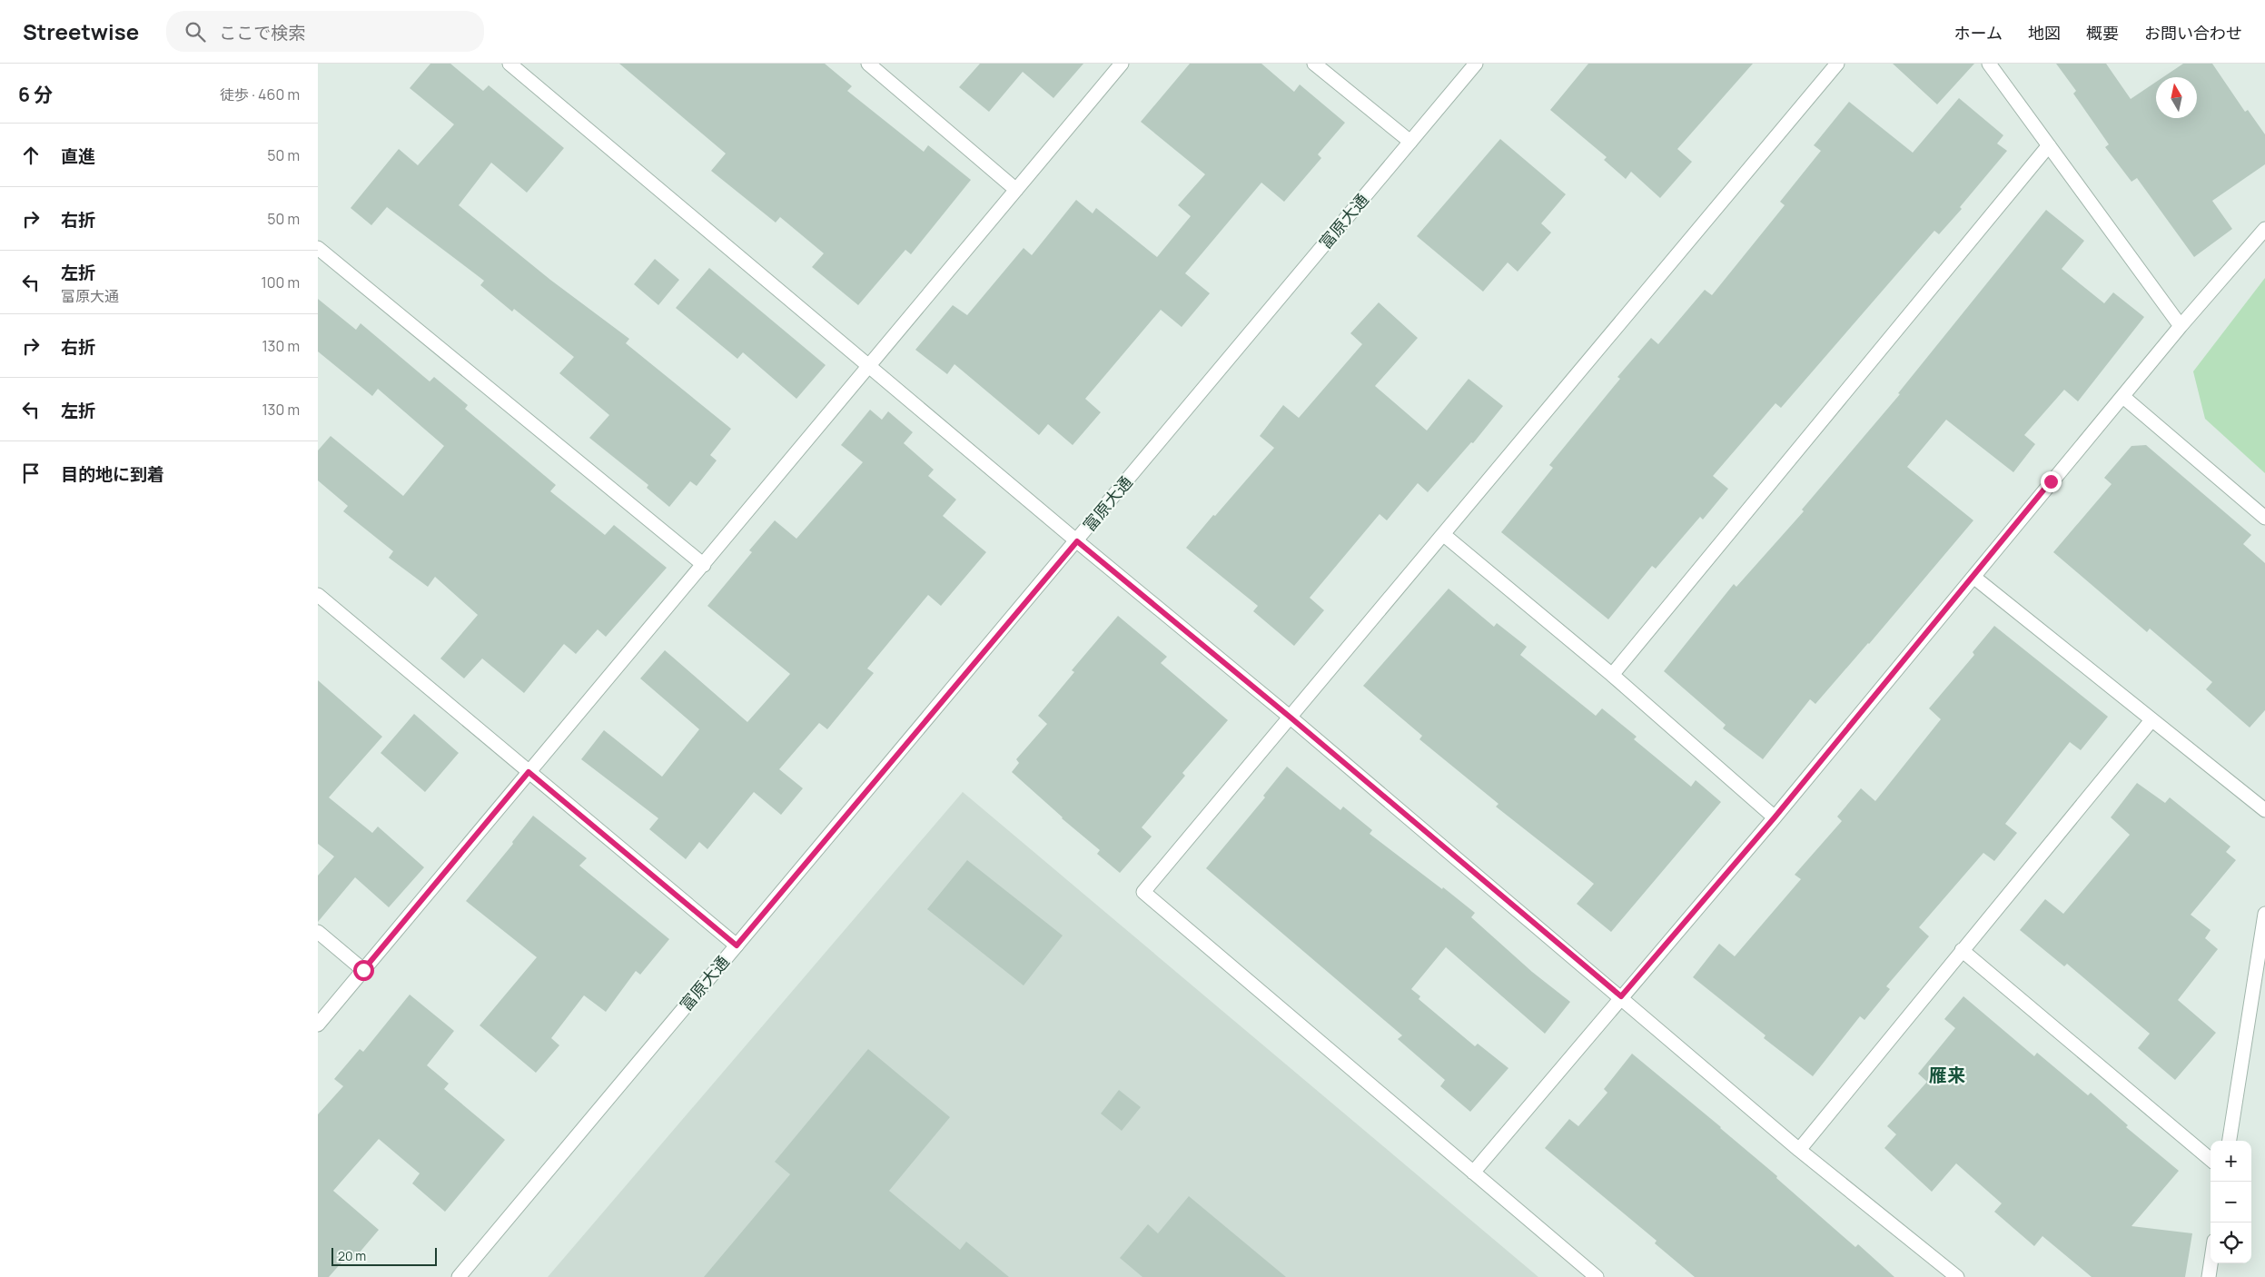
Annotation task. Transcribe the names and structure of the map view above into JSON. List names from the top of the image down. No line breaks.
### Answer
{"streets":{"street":["富原大通"]},"districts":["雁来"],"scale_bar":"20 m","north":"top","page":{"header":"Streetwise","search":"ここで検索","nav":["ホーム","地図","概要","お問い合わせ"],"heading":["6 分","徒歩 · 460 m"],"list":[["直進","50 m"],["右折","50 m"],["左折","富原大通","100 m"],["右折","130 m"],["左折","130 m"],"目的地に到着"],"map_buttons":["+","−"],"scale":"20 m"}}
